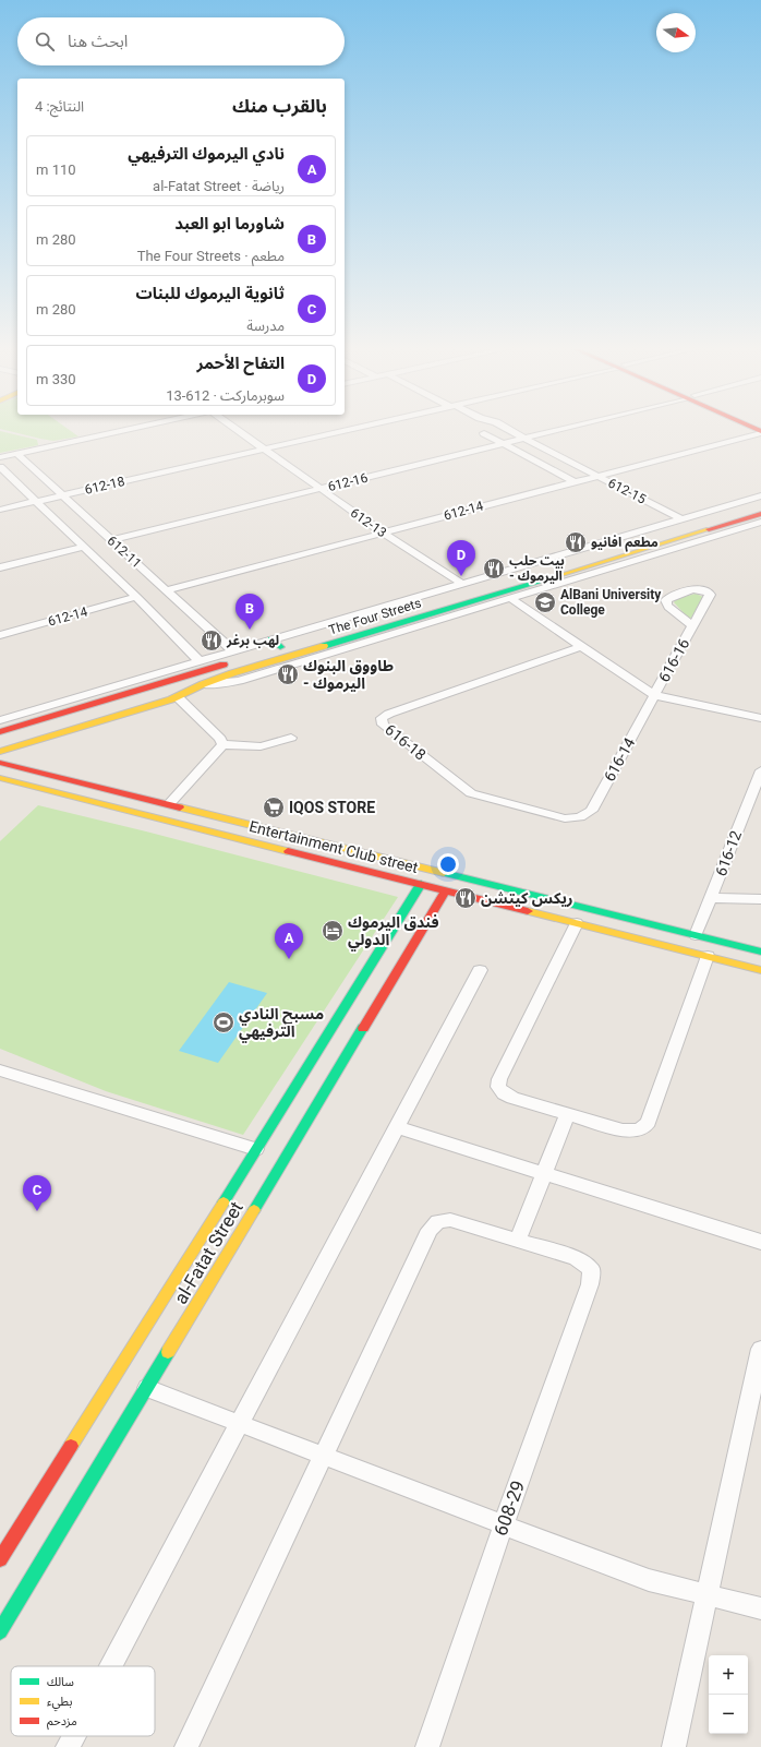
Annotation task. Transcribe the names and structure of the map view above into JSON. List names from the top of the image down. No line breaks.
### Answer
{"streets":{"street":["612-16","612-18","612-15","612-14","612-13","612-11","The Four Streets","616-16","616-18","616-14","Entertainment Club street","616-12","al-Fatat Street","608-29"]},"crossings":[["612-16","612-15"],["612-16","612-13"],["612-16","612-11"],["612-18","612-13"],["612-18","612-11"],["612-15","612-14"],["612-14","612-13"],["612-14","612-11"],["616-16","616-14"],["616-18","616-14"],["Entertainment Club street","616-12"],["Entertainment Club street","al-Fatat Street"]],"places":{"restaurant":["مطعم افانيو","بيت حلب - اليرموك","لهب برغر","طاووق البنوك - اليرموك","ريكس كيتشن"],"school or university":["AlBani University College"],"supermarket":["IQOS STORE"],"hotel":["فندق اليرموك الدولي"],"sports":["مسبح النادي الترفيهي"]},"legend":["سالك","بطيء","مزدحم"],"north":"right","page":{"search":"ابحث هنا","heading":["بالقرب منك","النتائج: 4"],"list":[{"mark":"A","name":"نادي اليرموك الترفيهي","note":"رياضة · al-Fatat Street","value":"110 m"},{"mark":"B","name":"شاورما ابو العبد","note":"مطعم · The Four Streets","value":"280 m"},{"mark":"C","name":"ثانوية اليرموك للبنات","note":"مدرسة","value":"280 m"},{"mark":"D","name":"التفاح الأحمر","note":"سوبرماركت · 612-13","value":"330 m"}],"pins":["D","B","A","C"],"map_buttons":["+","−"]}}
